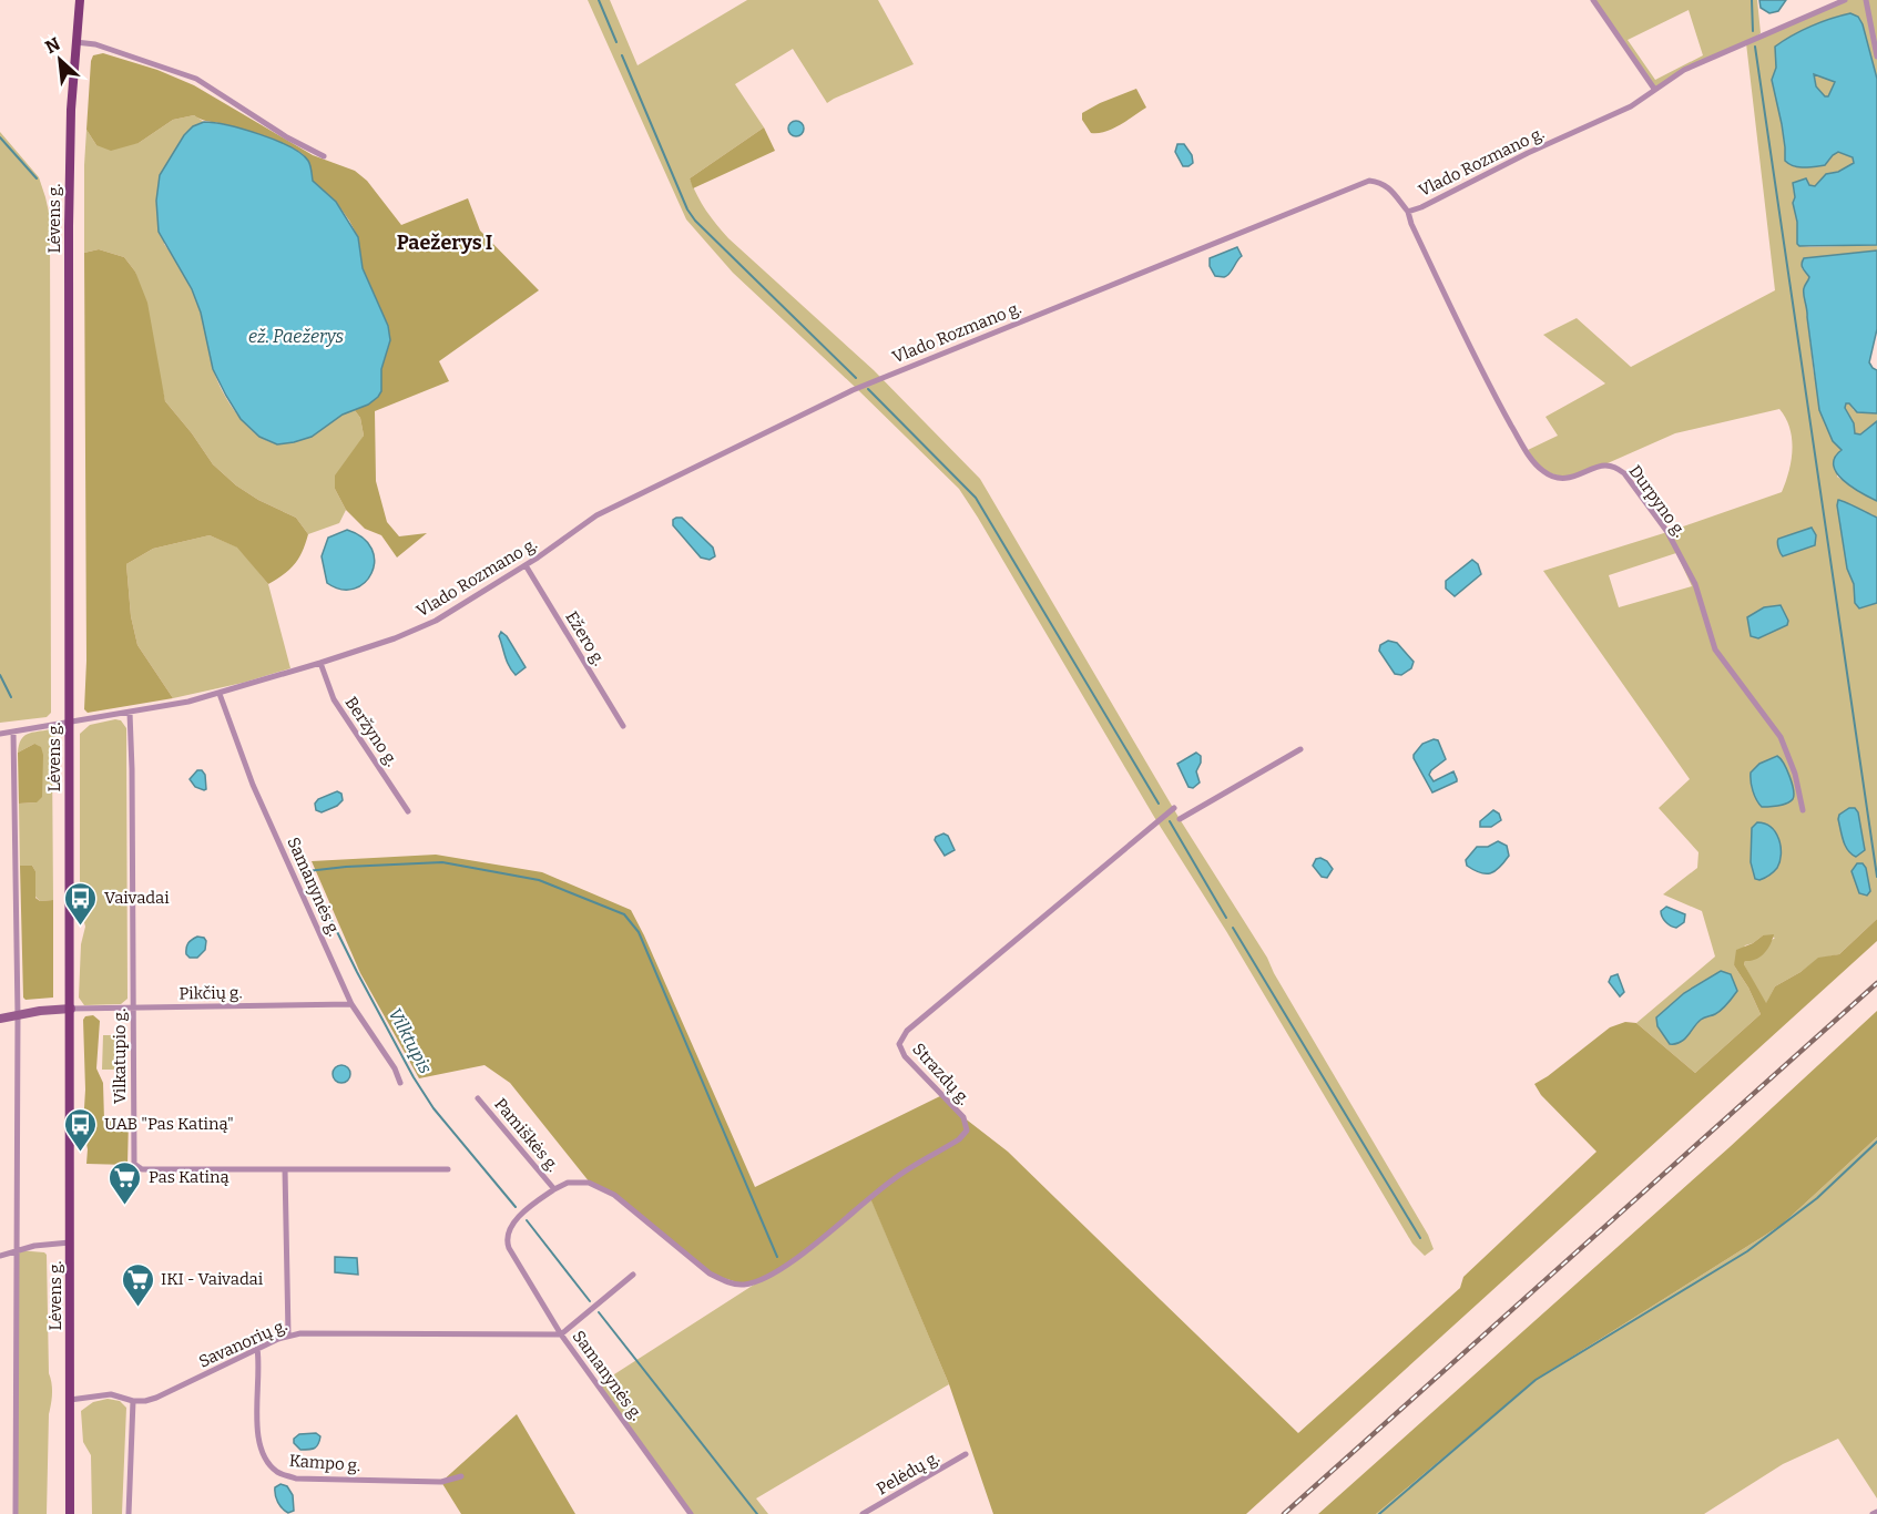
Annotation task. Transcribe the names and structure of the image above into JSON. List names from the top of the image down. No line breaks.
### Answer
{"streets":{"main road":["Lėvens g."],"street":["Vlado Rozmano g.","Durpyno g.","Ežero g.","Beržyno g.","Samanynės g.","Pikčių g.","Vilkatupio g.","Strazdų g.","Pamiškės g.","Savanorių g.","Kampo g.","Pelėdų g."]},"crossings":[["Vlado Rozmano g.","Lėvens g."],["Vlado Rozmano g.","Durpyno g."],["Vlado Rozmano g.","Ežero g."],["Vlado Rozmano g.","Beržyno g."],["Vlado Rozmano g.","Samanynės g."],["Vlado Rozmano g.","Vilkatupio g."],["Lėvens g.","Pikčių g."],["Samanynės g.","Pikčių g."],["Samanynės g.","Pamiškės g."],["Samanynės g.","Savanorių g."],["Pikčių g.","Vilkatupio g."],["Strazdų g.","Pamiškės g."],["Savanorių g.","Kampo g."]],"districts":["Paežerys I"],"water":["ež. Paežerys","Vilktupis"],"places":{"bus stop":["Vaivadai","UAB \"Pas Katiną\""],"supermarket":["Pas Katiną","IKI - Vaivadai"]},"north":"top left"}
